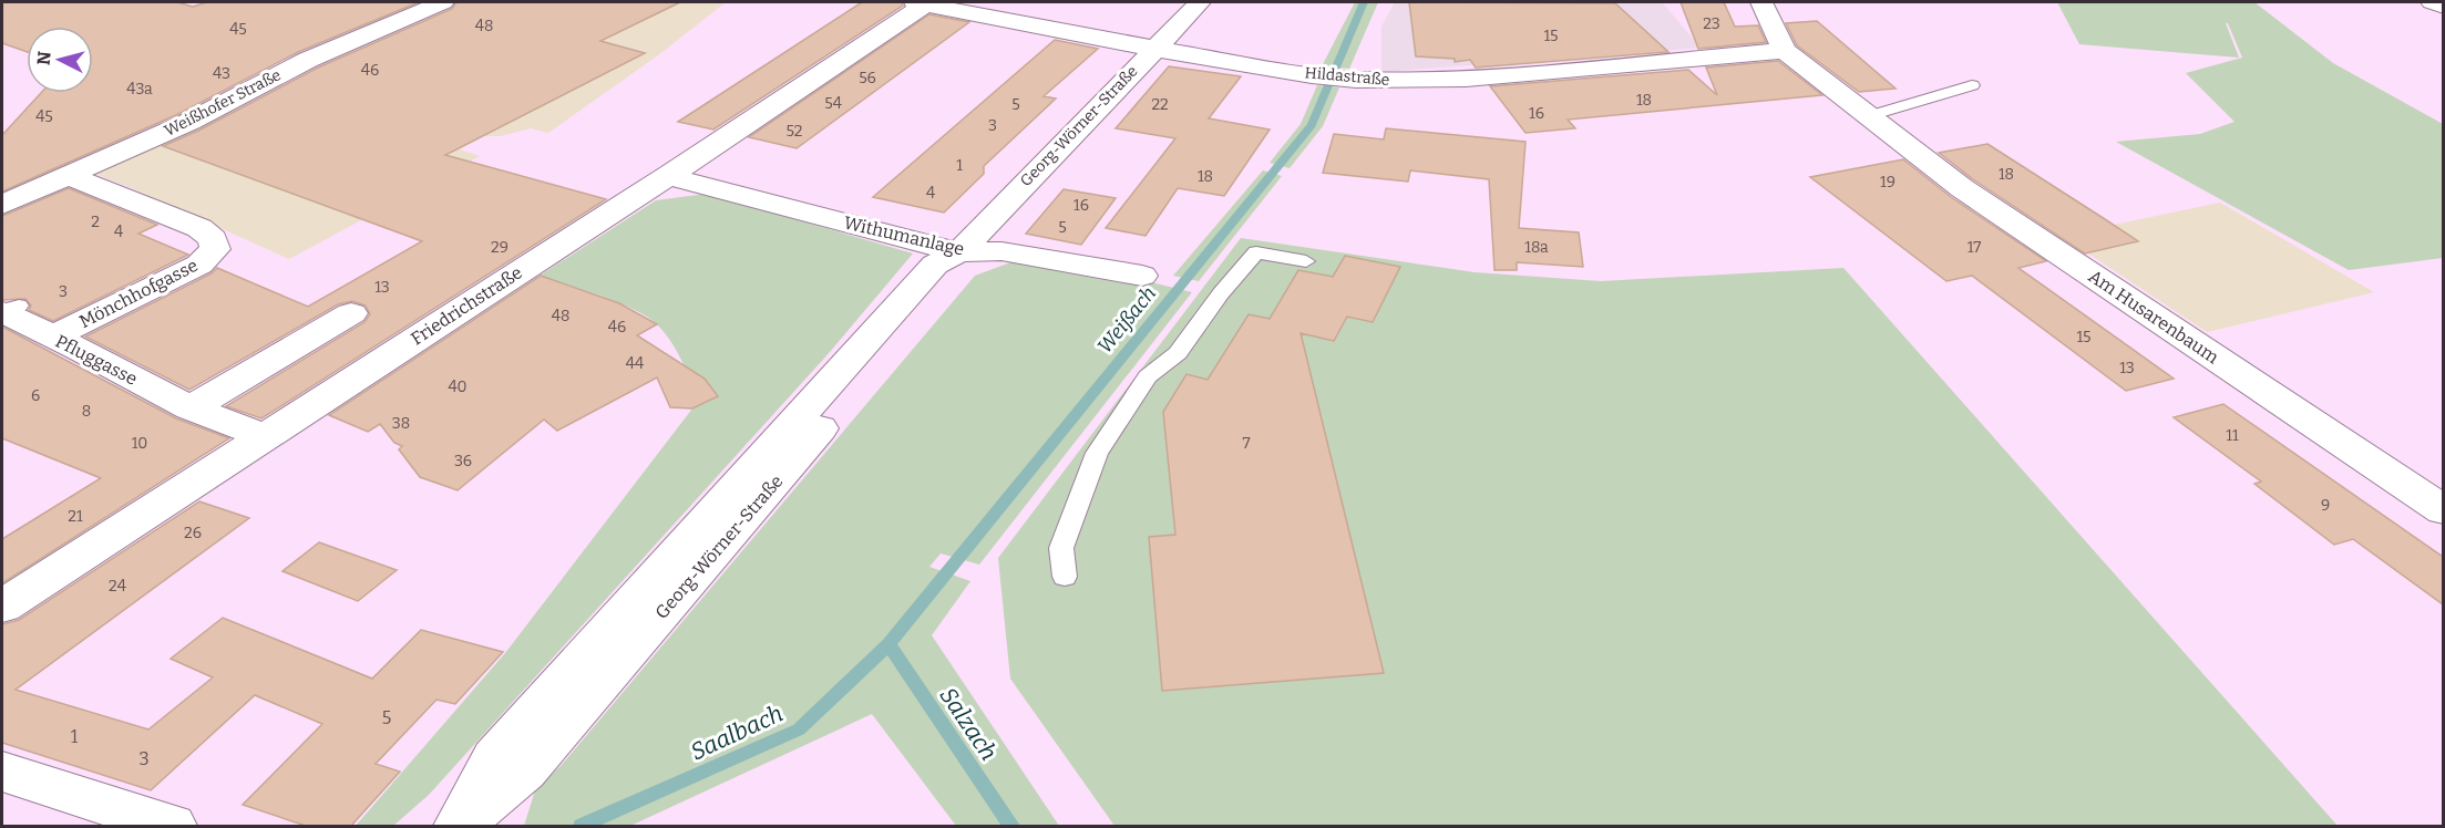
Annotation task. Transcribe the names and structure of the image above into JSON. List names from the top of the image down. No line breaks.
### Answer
{"streets":{"street":["Hildastraße","Weißhofer Straße","Georg-Wörner-Straße","Withumanlage","Mönchhofgasse","Friedrichstraße","Am Husarenbaum","Pfluggasse"]},"crossings":[["Hildastraße","Georg-Wörner-Straße"],["Hildastraße","Friedrichstraße"],["Hildastraße","Am Husarenbaum"],["Weißhofer Straße","Mönchhofgasse"],["Georg-Wörner-Straße","Withumanlage"],["Withumanlage","Friedrichstraße"],["Mönchhofgasse","Pfluggasse"],["Friedrichstraße","Pfluggasse"]],"water":["Weißach","Salzach","Saalbach"],"house_numbers":["23","48","45","15","46","43","56","43a","18","54","5","22","16","45","3","52","1","18","18","19","4","16","2","5","4","29","18a","17","13","3","48","46","15","44","13","40","6","8","38","11","10","7","36","9","21","26","24","5","1","3"],"north":"left"}
